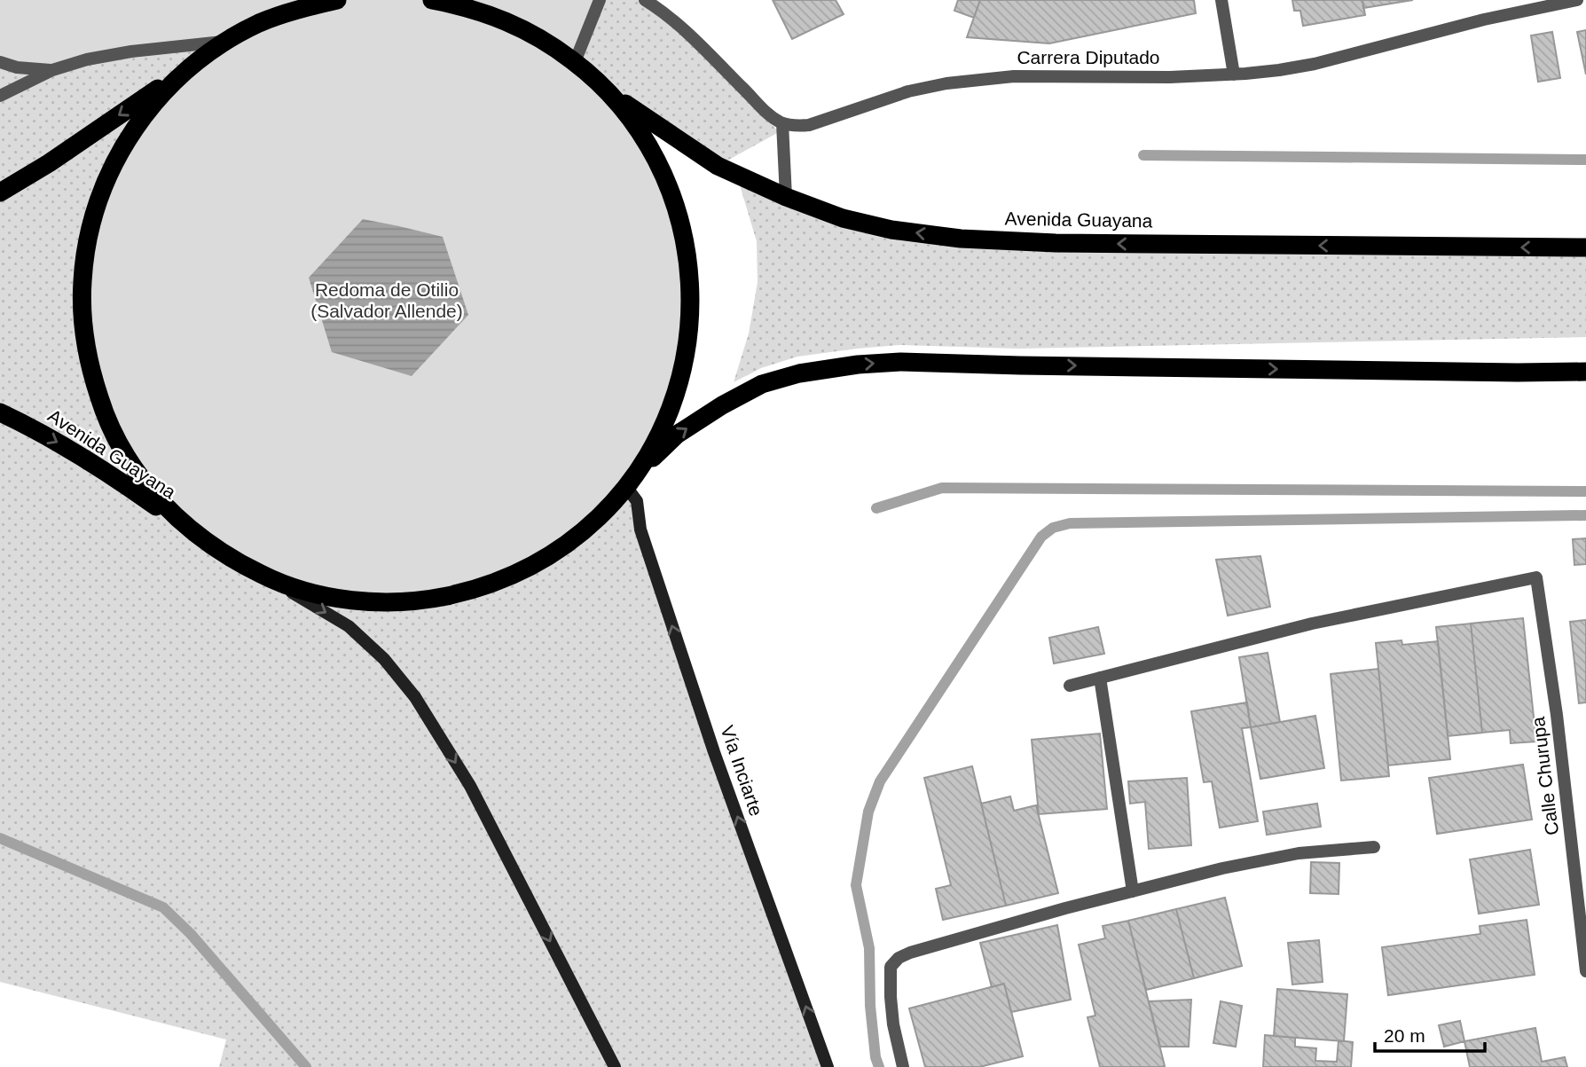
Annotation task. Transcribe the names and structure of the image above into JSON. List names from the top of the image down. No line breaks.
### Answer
{"streets":{"highway":["Avenida Guayana"],"street":["Carrera Diputado","Vía Inciarte","Calle Churupa"]},"one_way":["Vía Inciarte"],"parks":["Redoma de Otilio (Salvador Allende)"],"scale_bar":"20 m"}
